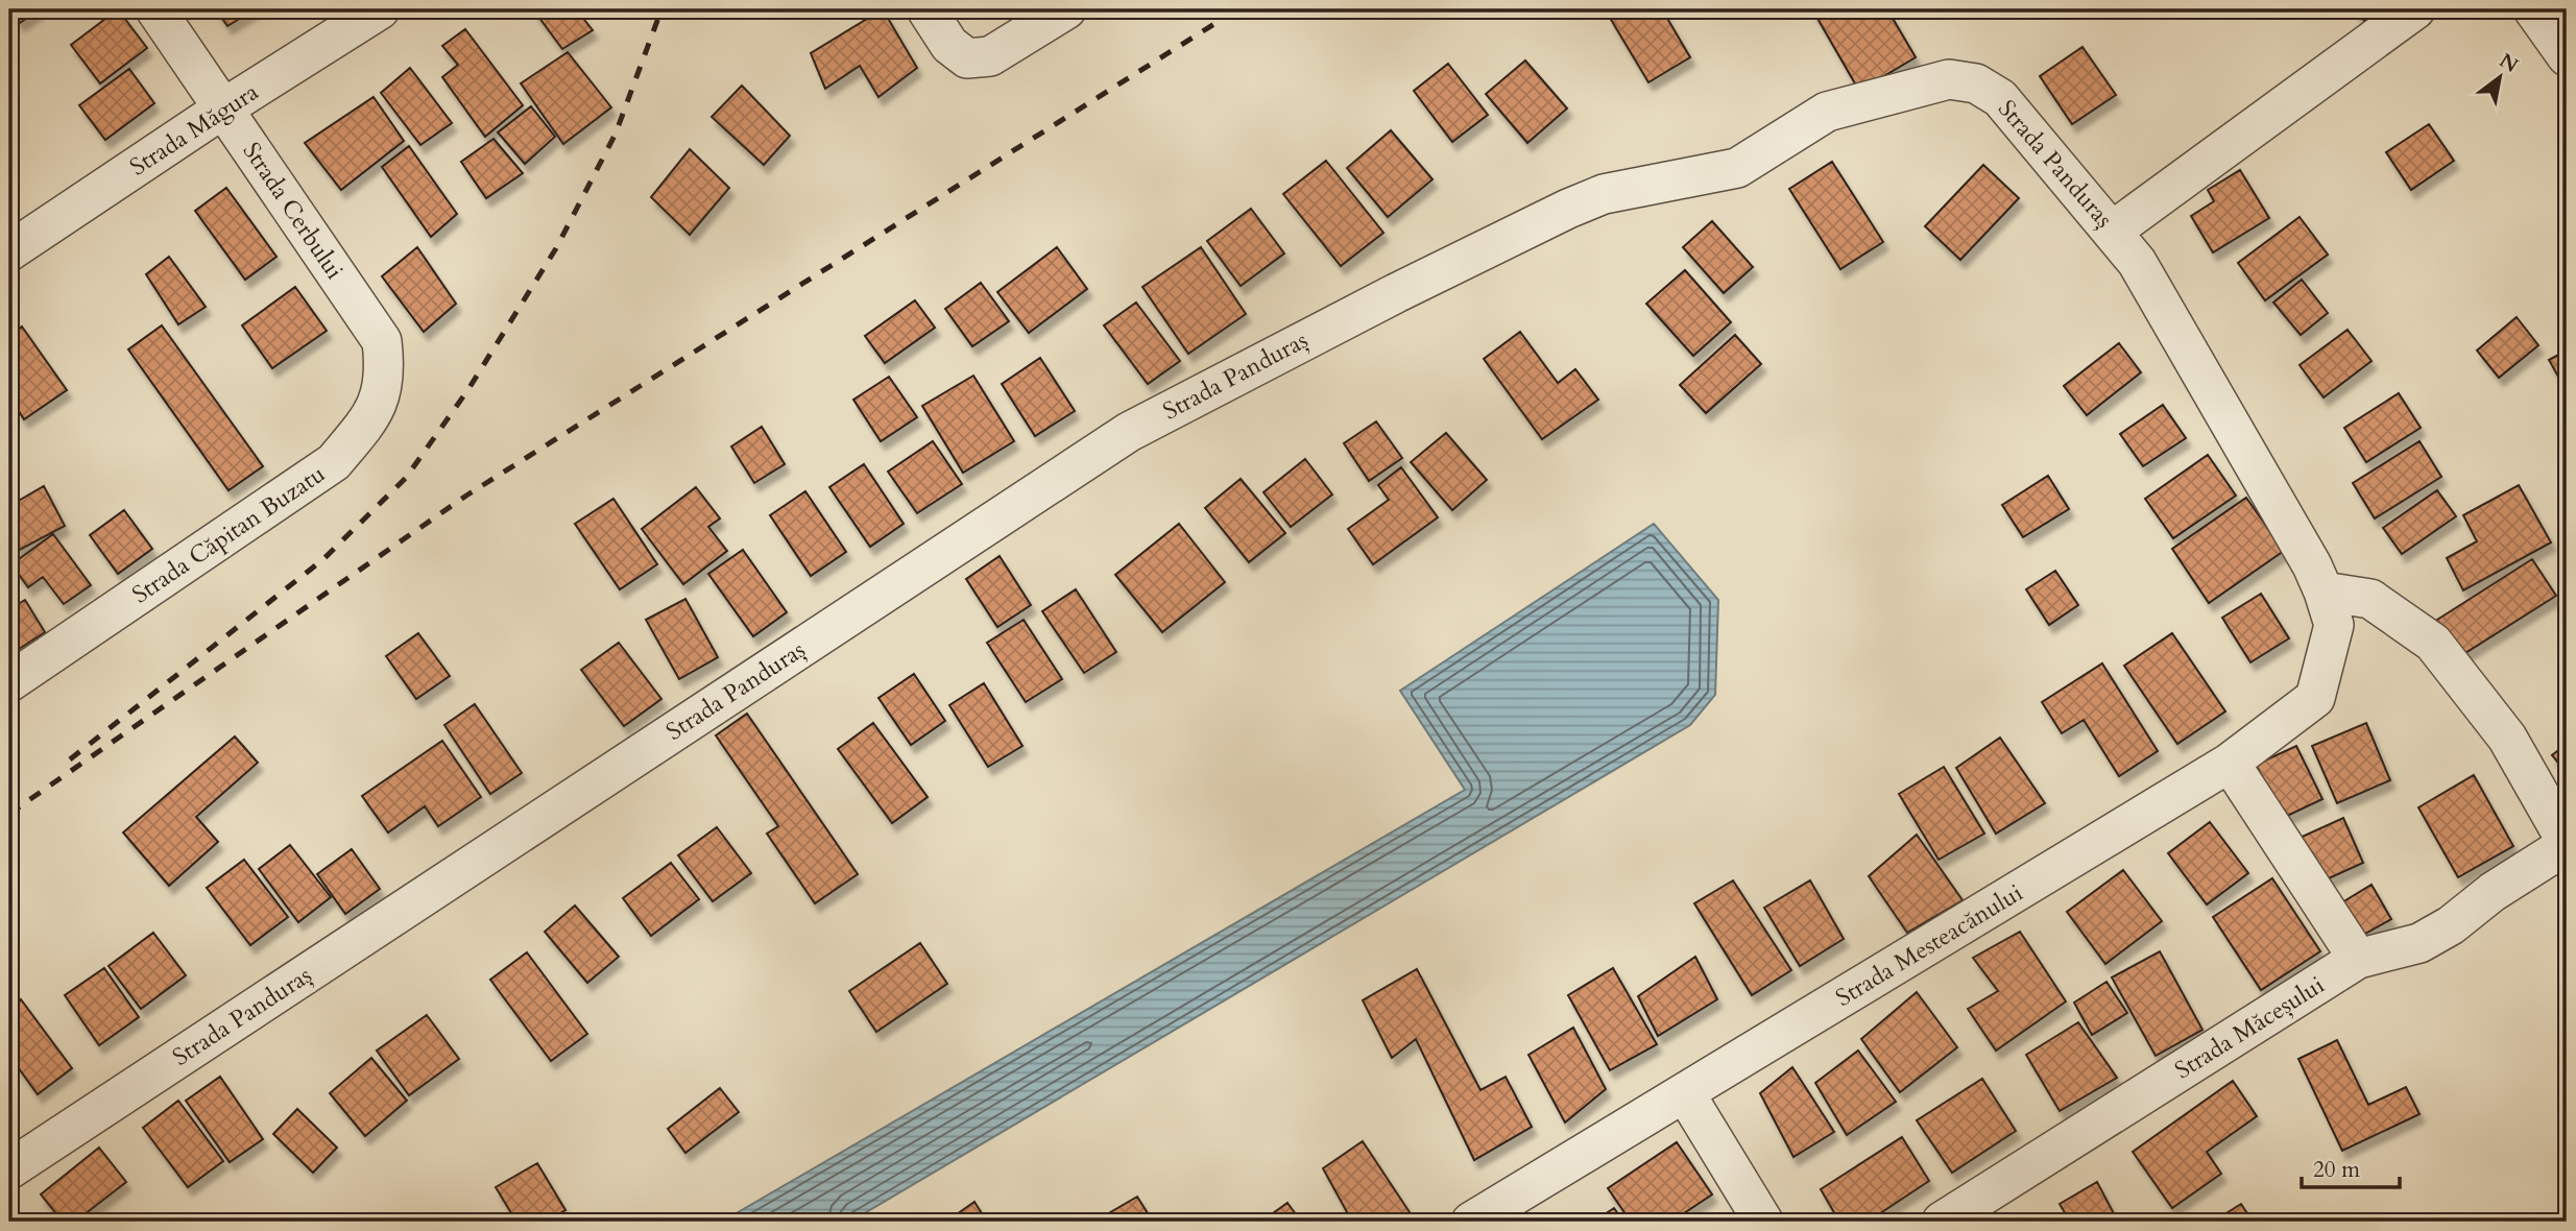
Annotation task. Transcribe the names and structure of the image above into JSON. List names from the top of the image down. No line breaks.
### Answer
{"streets":{"street":["Strada Măgura","Strada Panduraș","Strada Cerbului","Strada Căpitan Buzatu","Strada Mesteacănului","Strada Măceșului"]},"crossings":[["Strada Măgura","Strada Cerbului"],["Strada Panduraș","Strada Mesteacănului"],["Strada Cerbului","Strada Căpitan Buzatu"]],"scale_bar":"20 m","north":"top right"}
